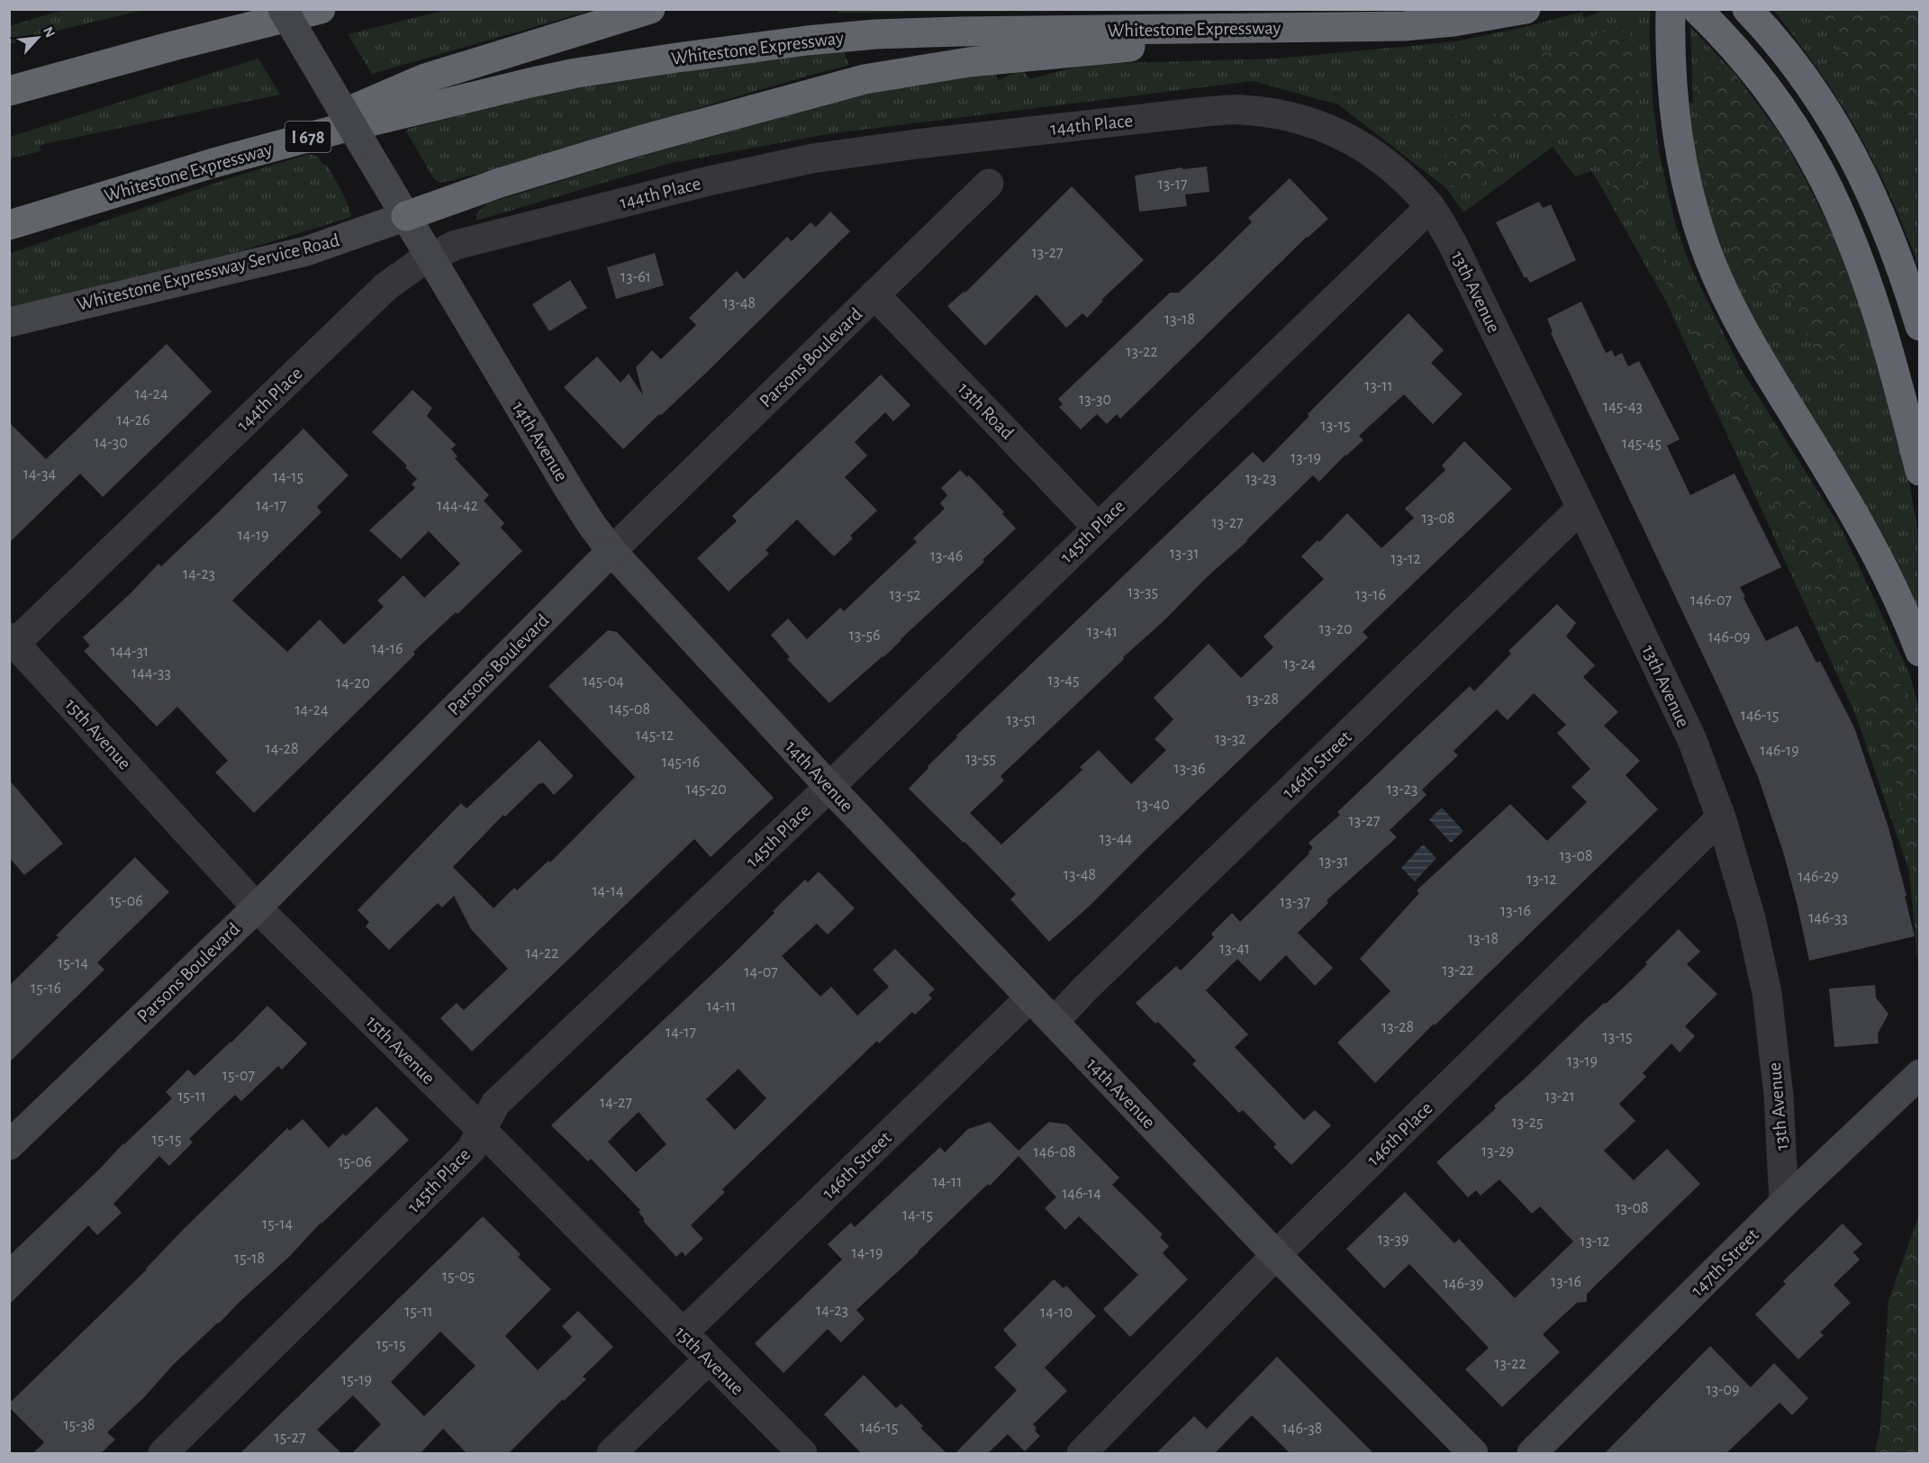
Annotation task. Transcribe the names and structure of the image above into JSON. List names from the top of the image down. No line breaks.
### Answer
{"streets":{"highway":["Whitestone Expressway","I 678"],"main road":["Whitestone Expressway Service Road","Parsons Boulevard","14th Avenue","147th Street"],"street":["144th Place","13th Avenue","13th Road","145th Place","15th Avenue","146th Street","146th Place"]},"crossings":[["144th Place","13th Avenue"],["144th Place","14th Avenue"],["144th Place","145th Place"],["144th Place","15th Avenue"],["Whitestone Expressway Service Road","14th Avenue"],["13th Avenue","145th Place"],["13th Avenue","146th Street"],["13th Avenue","146th Place"],["13th Avenue","147th Street"],["Parsons Boulevard","13th Road"],["Parsons Boulevard","14th Avenue"],["Parsons Boulevard","15th Avenue"],["13th Road","145th Place"],["14th Avenue","145th Place"],["14th Avenue","146th Street"],["14th Avenue","146th Place"],["145th Place","15th Avenue"],["15th Avenue","146th Street"]],"house_numbers":["13-17","13-27","13-61","13-48","13-18","13-22","13-11","14-24","13-30","145-43","14-26","13-15","14-30","145-45","13-19","14-34","14-15","13-23","14-17","144-42","13-08","13-27","14-19","13-31","13-46","13-12","14-23","13-35","13-52","13-16","146-07","13-20","13-41","13-56","146-09","14-16","144-31","13-24","144-33","13-45","145-04","14-20","13-28","145-08","14-24","146-15","13-51","145-12","13-32","14-28","146-19","13-55","145-16","13-36","145-20","13-23","13-40","13-27","13-44","13-08","13-31","13-48","146-29","13-12","14-14","15-06","13-37","13-16","146-33","13-18","13-41","14-22","15-14","13-22","14-07","15-16","14-11","13-28","14-17","13-15","13-19","15-07","15-11","13-21","14-27","13-25","15-15","13-29","146-08","15-06","14-11","146-14","13-08","14-15","15-14","13-39","13-12","14-19","15-18","15-05","13-16","146-39","14-23","15-11","14-10","15-15","13-22","15-19","13-09","15-38","146-15","146-38","15-27"],"north":"top right"}
